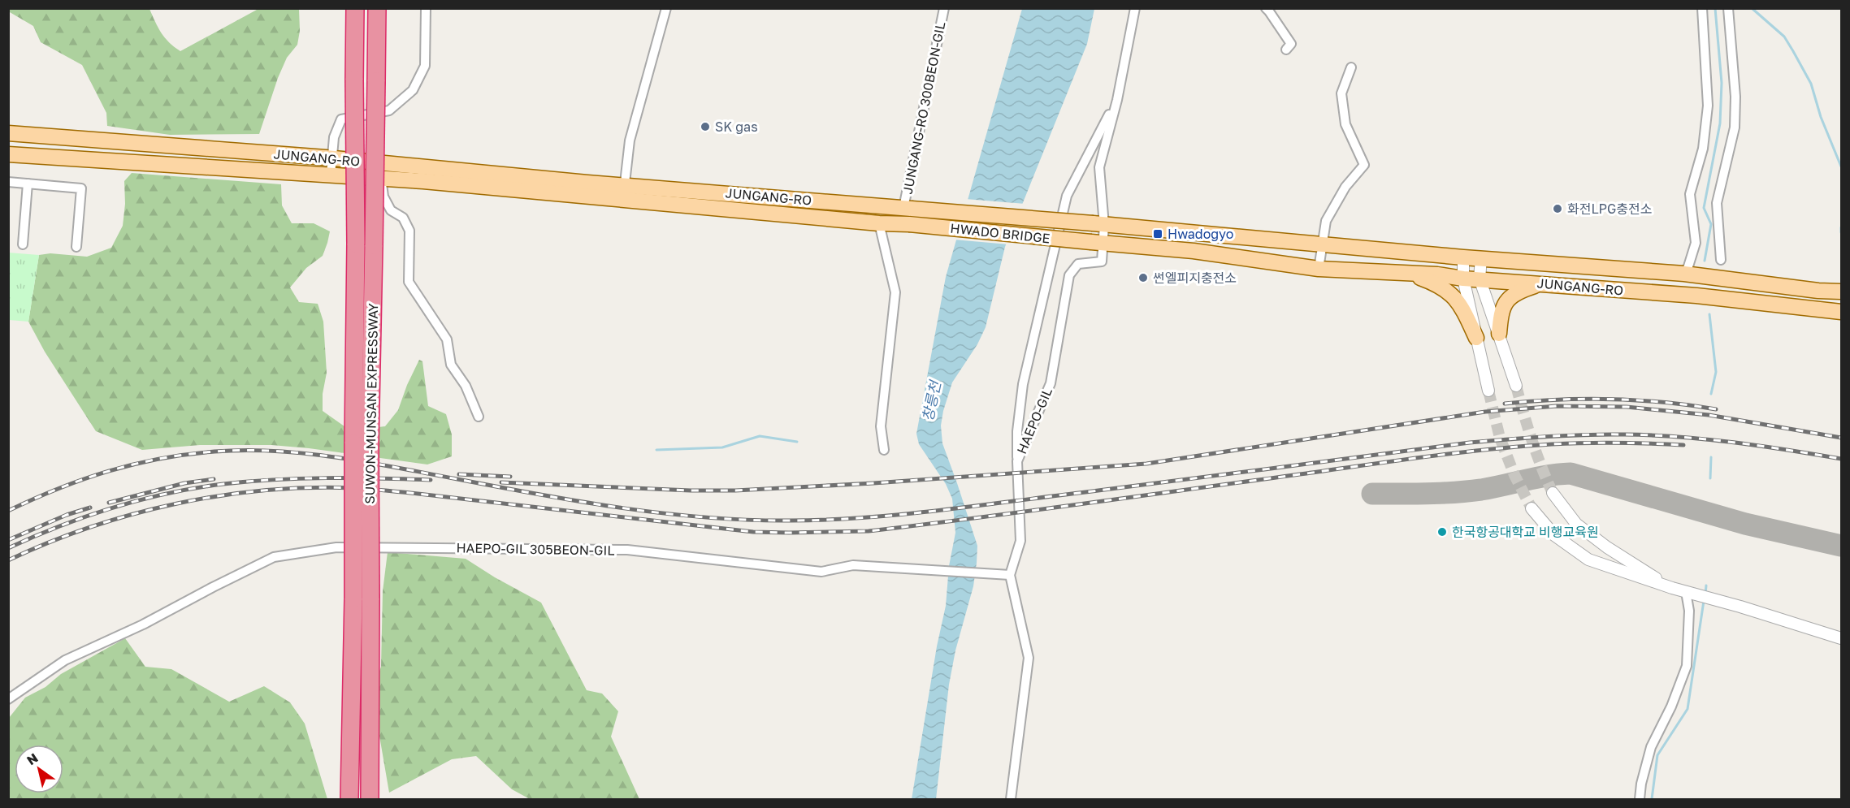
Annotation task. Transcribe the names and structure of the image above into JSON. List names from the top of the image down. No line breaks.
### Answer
{"streets":{"highway":["SUWON-MUNSAN EXPRESSWAY"],"main road":["JUNGANG-RO","HWADO BRIDGE"],"street":["JUNGANG-RO 300BEON-GIL","HAEPO-GIL","HAEPO-GIL 305BEON-GIL"]},"crossings":[["JUNGANG-RO 300BEON-GIL","JUNGANG-RO"],["JUNGANG-RO 300BEON-GIL","HWADO BRIDGE"],["JUNGANG-RO","HWADO BRIDGE"],["JUNGANG-RO","HAEPO-GIL"],["HWADO BRIDGE","HAEPO-GIL"],["HAEPO-GIL","HAEPO-GIL 305BEON-GIL"]],"water":["창릉천"],"places":{"other":["SK gas","화전LPG충전소","썬엘피지충전소","한국항공대학교 비행교육원"],"transit":["Hwadogyo"]},"north":"top left"}
